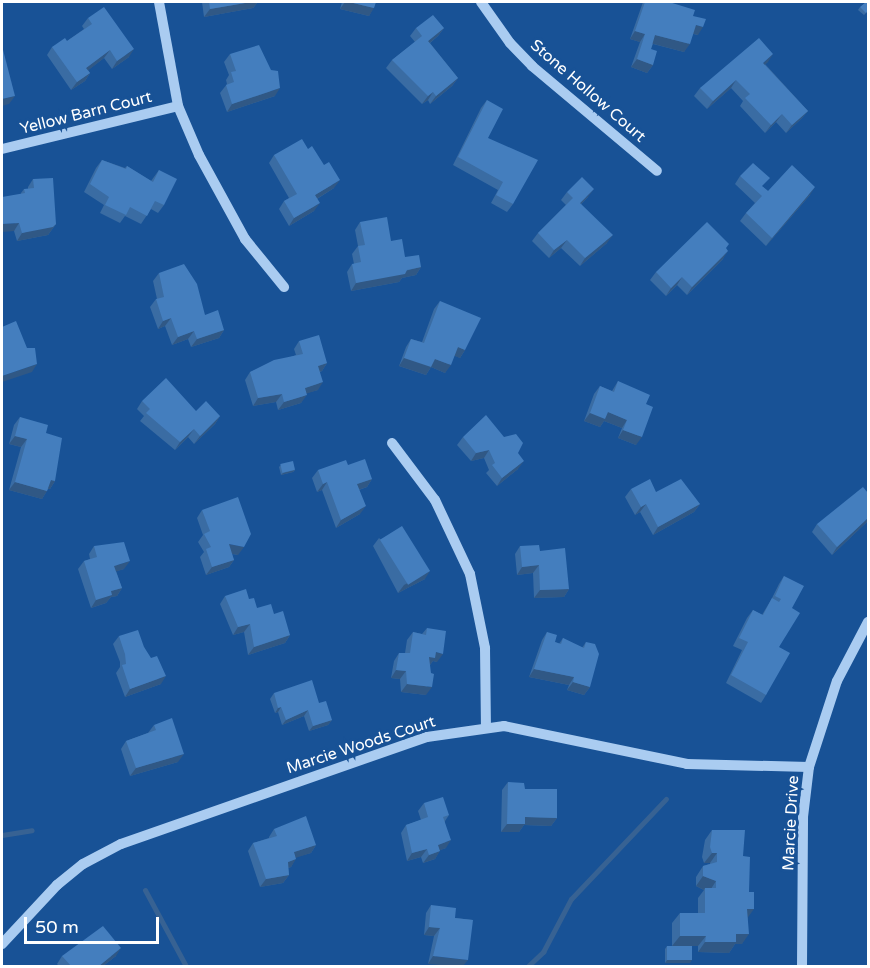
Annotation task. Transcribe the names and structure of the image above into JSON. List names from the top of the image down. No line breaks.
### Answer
{"streets":{"street":["Stone Hollow Court","Yellow Barn Court","Marcie Woods Court","Marcie Drive"]},"crossings":[["Marcie Woods Court","Marcie Drive"]],"scale_bar":"50 m"}
